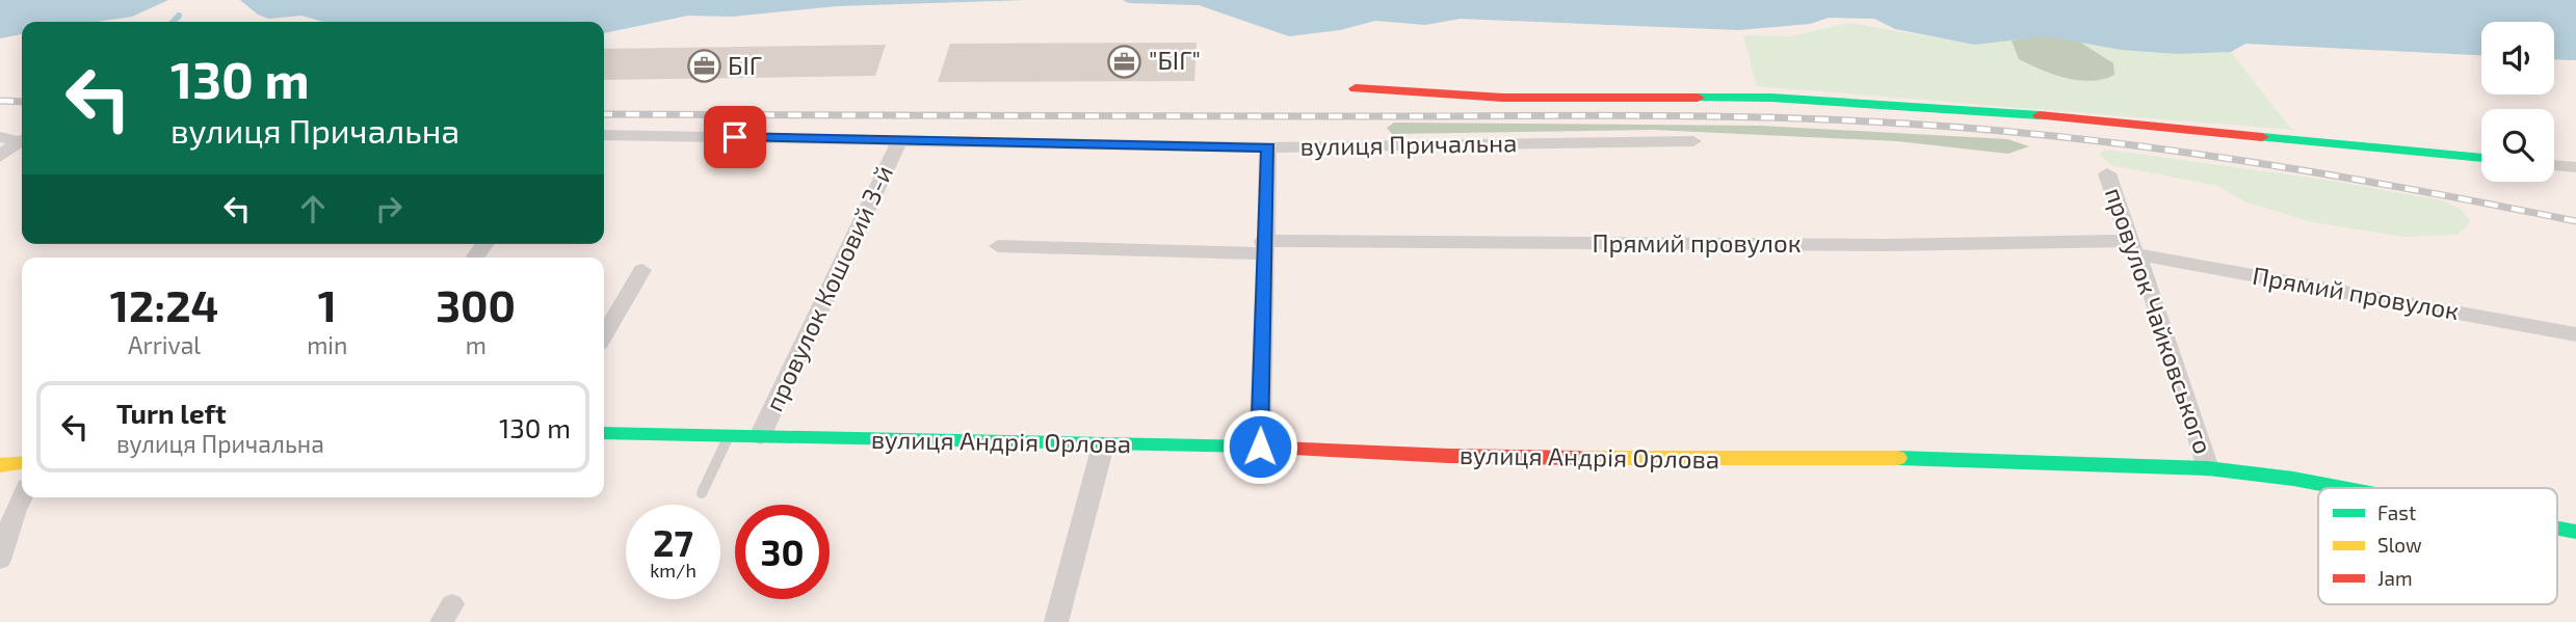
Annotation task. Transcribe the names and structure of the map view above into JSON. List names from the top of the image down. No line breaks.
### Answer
{"streets":{"street":["вулиця Причальна","Прямий провулок","провулок Кошовий 3-й","провулок Чайковського","вулиця Андрія Орлова"]},"crossings":[["вулиця Причальна","провулок Кошовий 3-й"],["Прямий провулок","провулок Чайковського"],["провулок Кошовий 3-й","вулиця Андрія Орлова"],["провулок Чайковського","вулиця Андрія Орлова"]],"places":{"office":["\"БІГ\"","БІГ"]},"legend":["Fast","Slow","Jam"],"page":{"turn":["130 m","вулиця Причальна"],"eta":["12:24","Arrival","1","min","300","m"],"list":[{"name":"Turn left","note":"вулиця Причальна","value":"130 m"}],"speed":"27 km/h","limit":"30"}}
